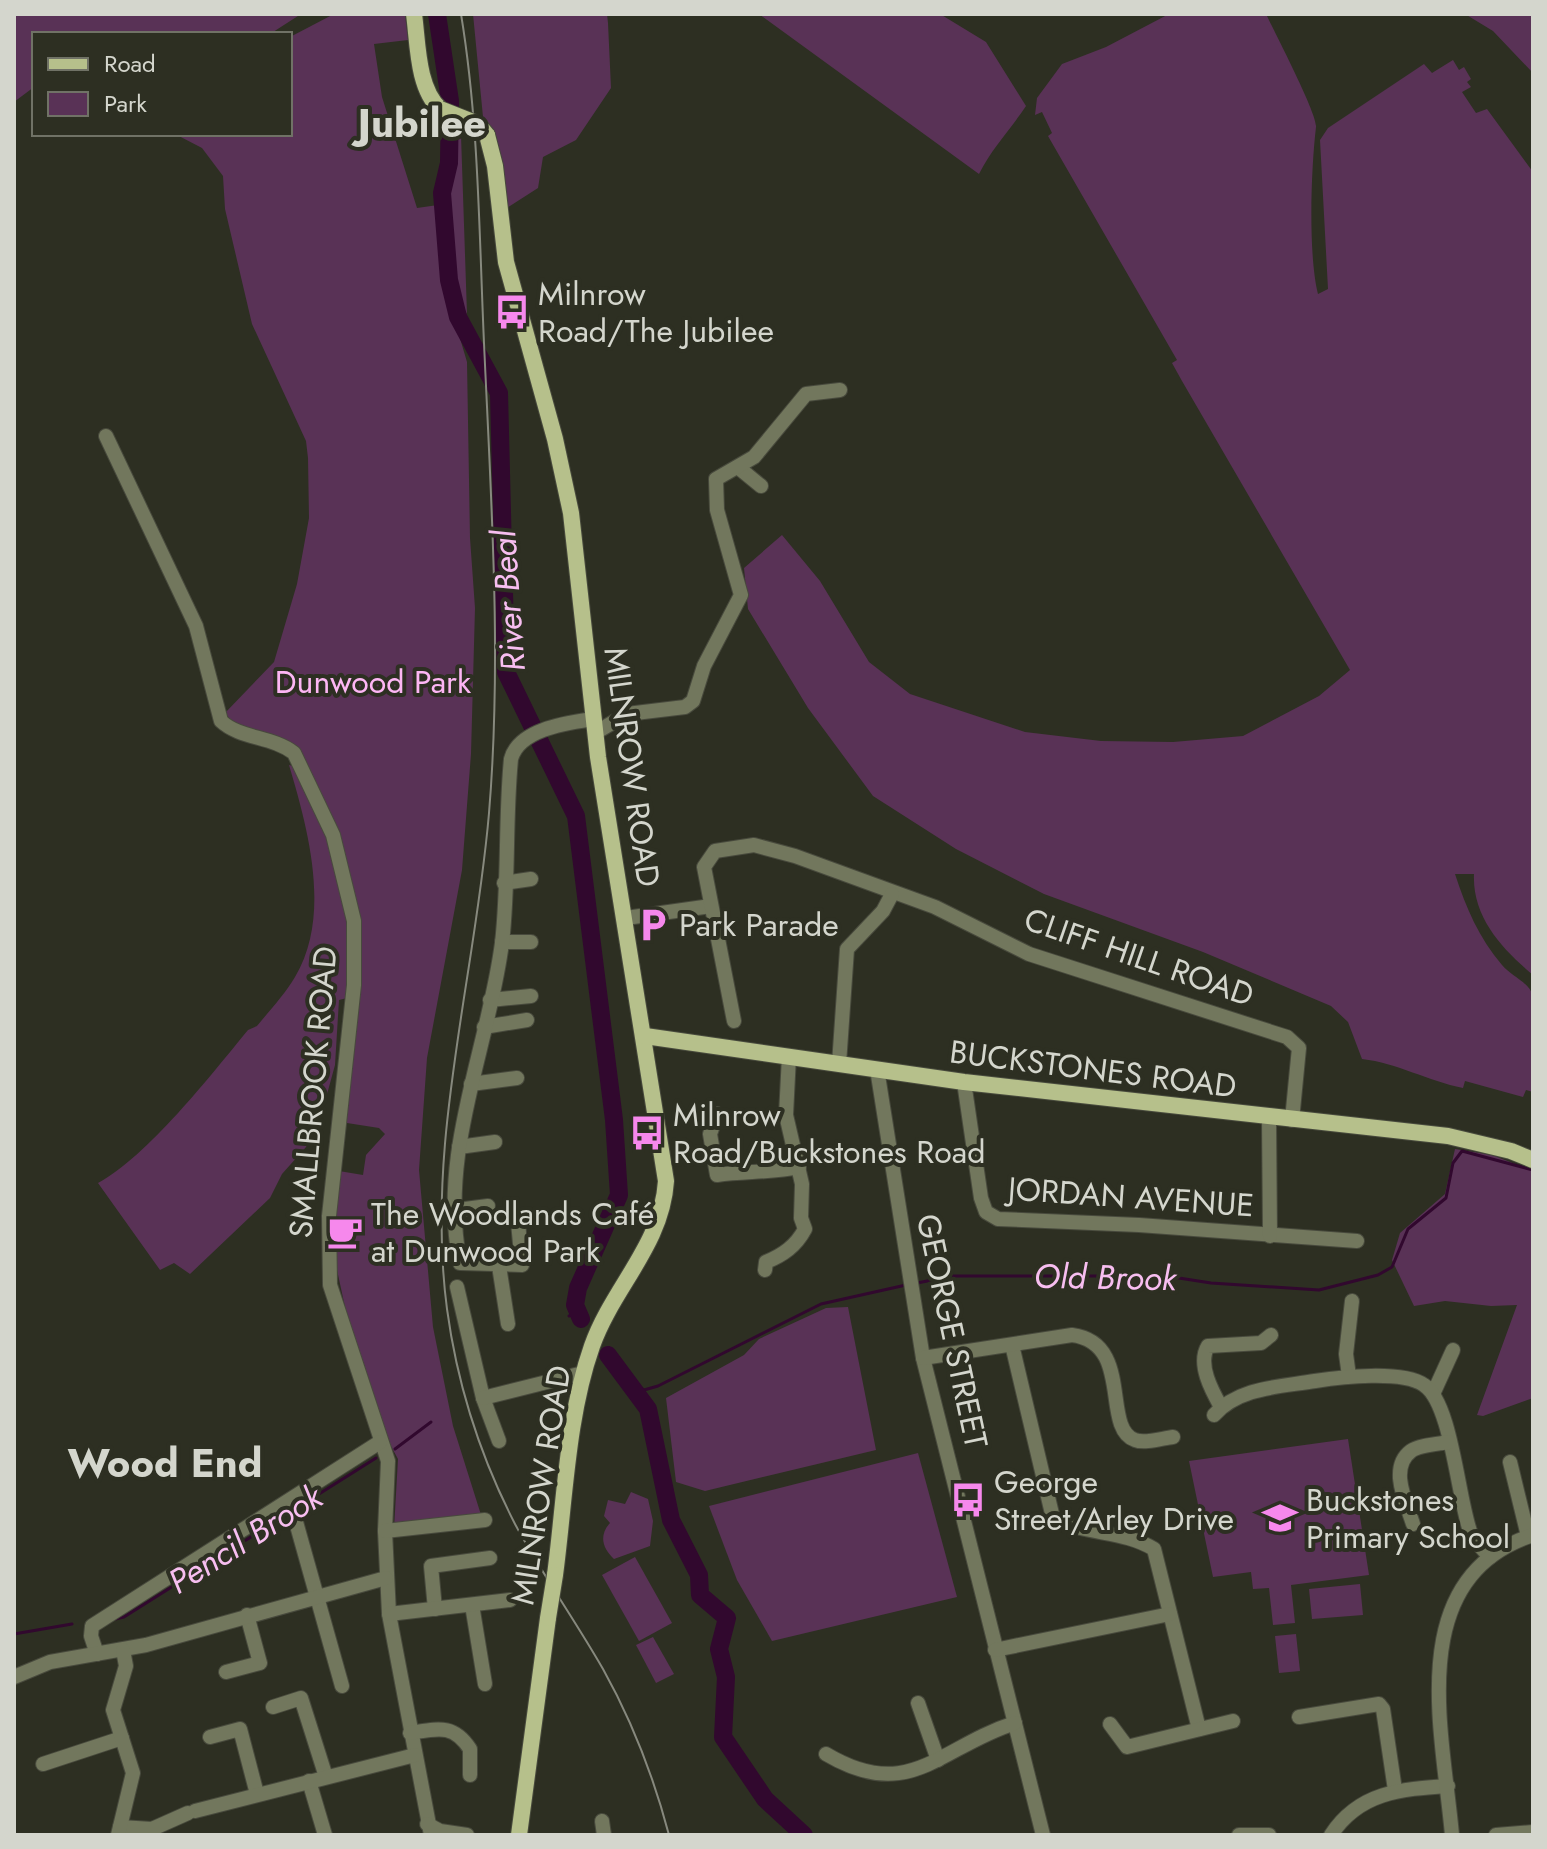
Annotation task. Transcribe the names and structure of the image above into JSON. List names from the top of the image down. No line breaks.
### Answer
{"streets":{"main road":["MILNROW ROAD","BUCKSTONES ROAD"],"street":["CLIFF HILL ROAD","SMALLBROOK ROAD","JORDAN AVENUE","GEORGE STREET"]},"crossings":[["MILNROW ROAD","BUCKSTONES ROAD"],["CLIFF HILL ROAD","BUCKSTONES ROAD"],["BUCKSTONES ROAD","JORDAN AVENUE"],["BUCKSTONES ROAD","GEORGE STREET"]],"districts":["Jubilee","Wood End"],"water":["River Beal","Old Brook","Pencil Brook"],"parks":["Dunwood Park"],"places":{"bus stop":["Milnrow Road/The Jubilee","Milnrow Road/Buckstones Road","George Street/Arley Drive"],"parking":["Park Parade"],"cafe":["The Woodlands Café at Dunwood Park"],"school or university":["Buckstones Primary School"]},"legend":["Road","Park"]}
